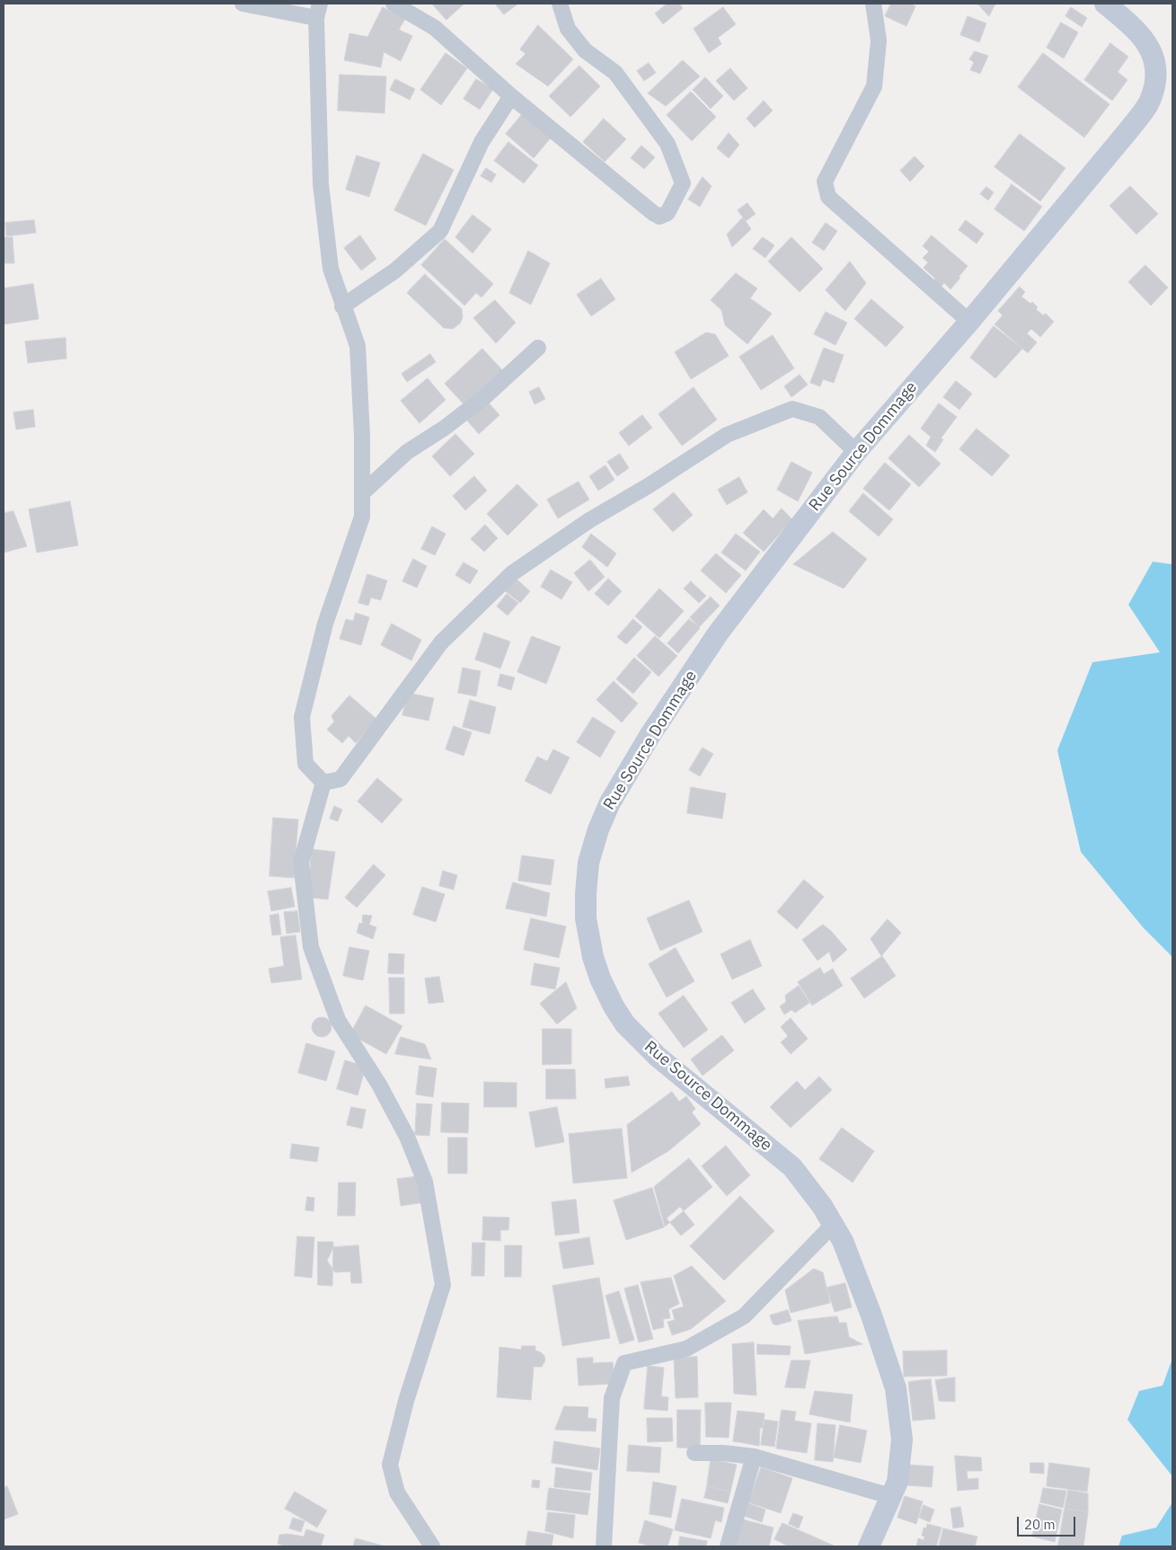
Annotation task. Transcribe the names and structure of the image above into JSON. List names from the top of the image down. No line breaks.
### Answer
{"streets":{"main road":["Rue Source Dommage"]},"scale_bar":"20 m"}
